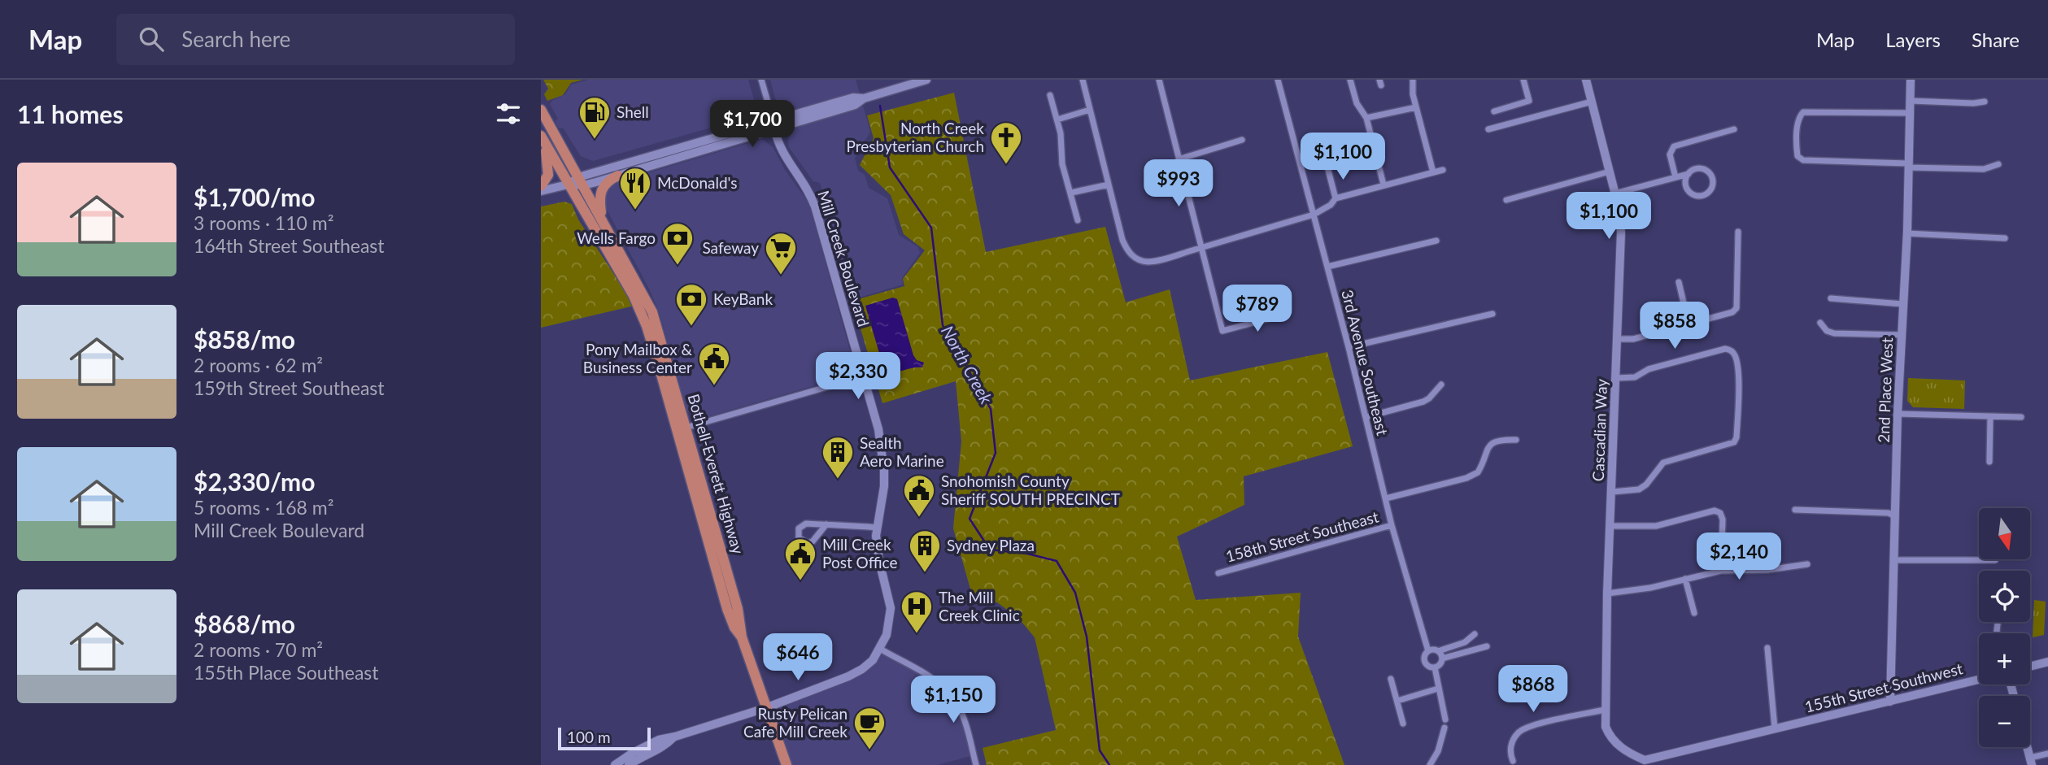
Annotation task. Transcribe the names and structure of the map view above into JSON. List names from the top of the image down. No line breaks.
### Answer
{"streets":{"main road":["Bothell-Everett Highway"],"street":["Mill Creek Boulevard","3rd Avenue Southeast","2nd Place West","Cascadian Way","158th Street Southeast","155th Street Southwest"]},"crossings":[["Mill Creek Boulevard","Bothell-Everett Highway"],["3rd Avenue Southeast","158th Street Southeast"],["2nd Place West","155th Street Southwest"],["Cascadian Way","155th Street Southwest"]],"water":["North Creek"],"places":{"fuel station":["Shell"],"church":["North Creek Presbyterian Church"],"restaurant":["McDonald's"],"bank":["Wells Fargo","KeyBank"],"supermarket":["Safeway"],"public building":["Pony Mailbox & Business Center","Snohomish County Sheriff SOUTH PRECINCT","Mill Creek Post Office"],"building":["Sealth Aero Marine","Sydney Plaza"],"hospital":["The Mill Creek Clinic"],"cafe":["Rusty Pelican Cafe Mill Creek"]},"scale_bar":"100 m","north":"bottom","page":{"header":"Map","search":"Search here","nav":["Map","Layers","Share"],"heading":"11 homes","price":["$1,700","$1,100","$993","$1,100","$789","$858","$2,330","$2,140","$646","$868","$1,150"],"list":[{"name":"$1,700/mo","note":"3 rooms · 110 m² · 164th Street Southeast"},{"name":"$858/mo","note":"2 rooms · 62 m² · 159th Street Southeast"},{"name":"$2,330/mo","note":"5 rooms · 168 m² · Mill Creek Boulevard"},{"name":"$868/mo","note":"2 rooms · 70 m² · 155th Place Southeast"}],"map_buttons":["+","−"],"scale":"100 m"}}
